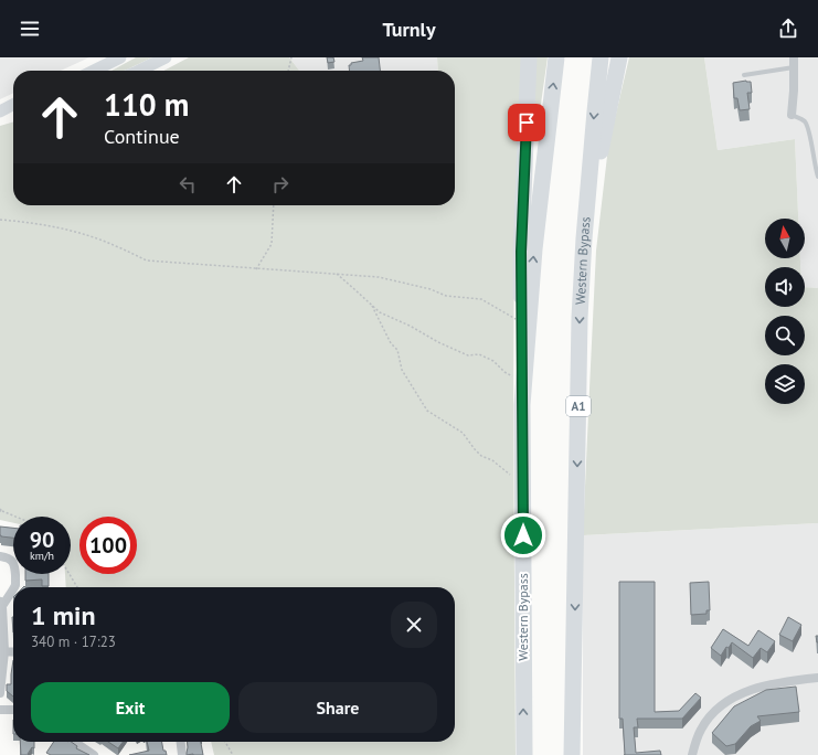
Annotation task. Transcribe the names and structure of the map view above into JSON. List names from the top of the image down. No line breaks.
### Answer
{"streets":{"highway":["Western Bypass","A1"]},"north":"top","page":{"header":"Turnly","turn":["110 m","Continue"],"speed":"90 km/h","limit":"100","heading":["1 min","340 m · 17:23"],"buttons":["Exit","Share"]}}
